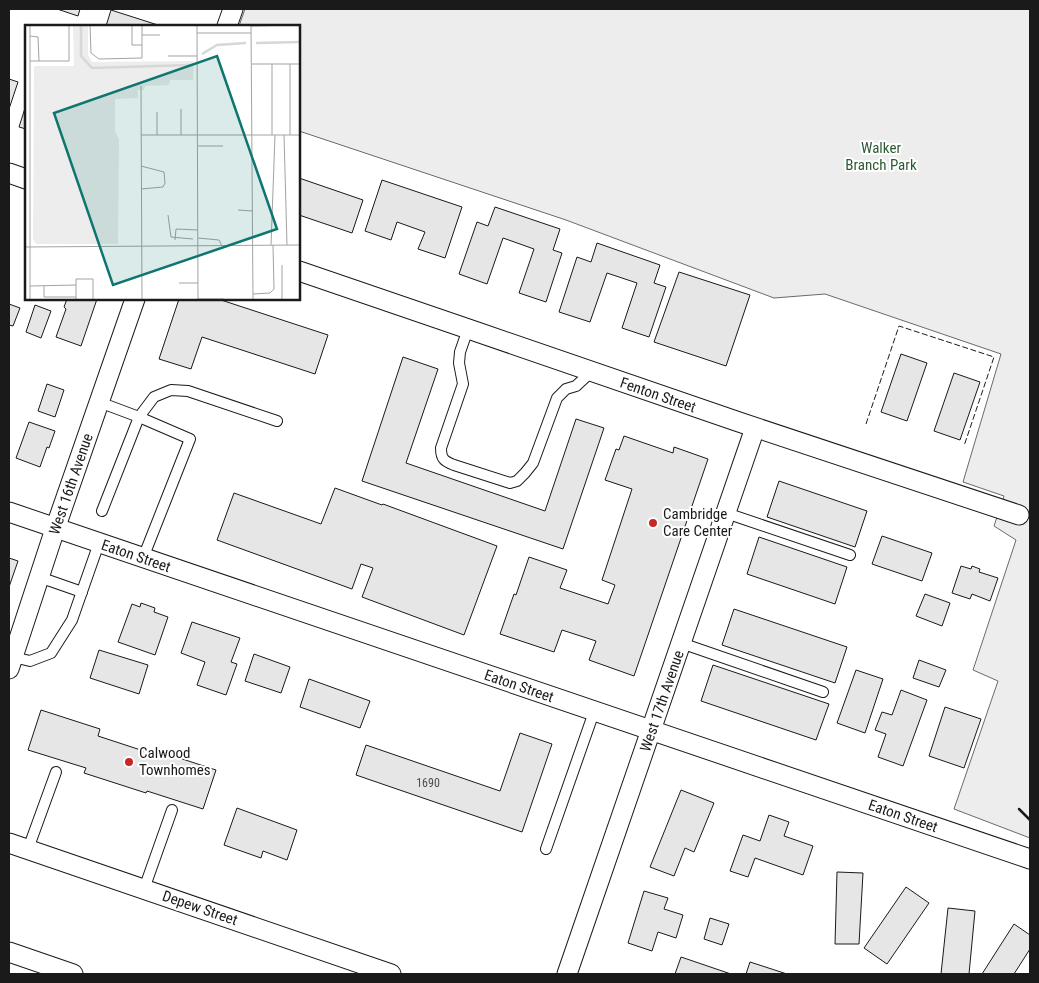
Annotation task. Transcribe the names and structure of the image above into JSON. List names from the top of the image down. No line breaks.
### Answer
{"streets":{"street":["Fenton Street","West 16th Avenue","Eaton Street","West 17th Avenue","Depew Street"]},"crossings":[["Fenton Street","West 17th Avenue"],["West 16th Avenue","Eaton Street"],["Eaton Street","West 17th Avenue"]],"parks":["Walker Branch Park"],"places":["Cambridge Care Center","Calwood Townhomes"],"house_numbers":["1690"]}
